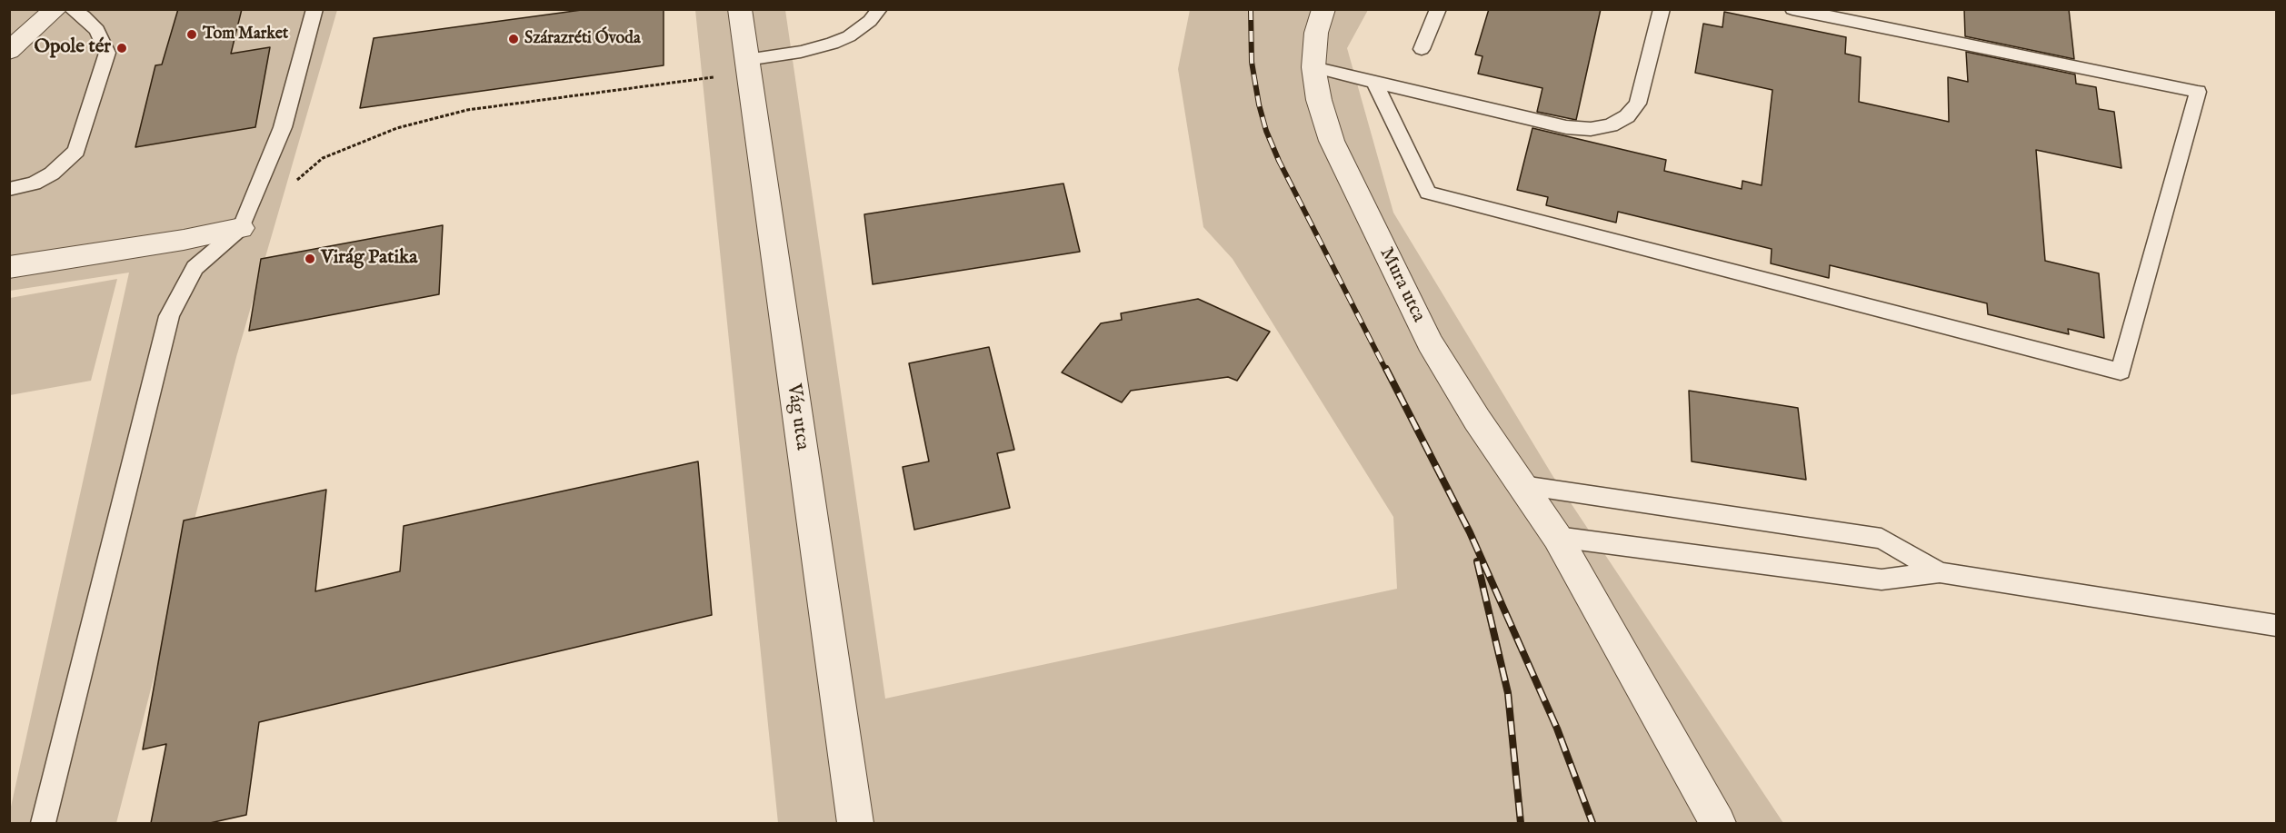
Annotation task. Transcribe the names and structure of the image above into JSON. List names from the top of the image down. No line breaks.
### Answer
{"streets":{"street":["Mura utca","Vág utca"]},"places":["Tom Market","Szárazréti Óvoda","Opole tér","Virág Patika"]}
